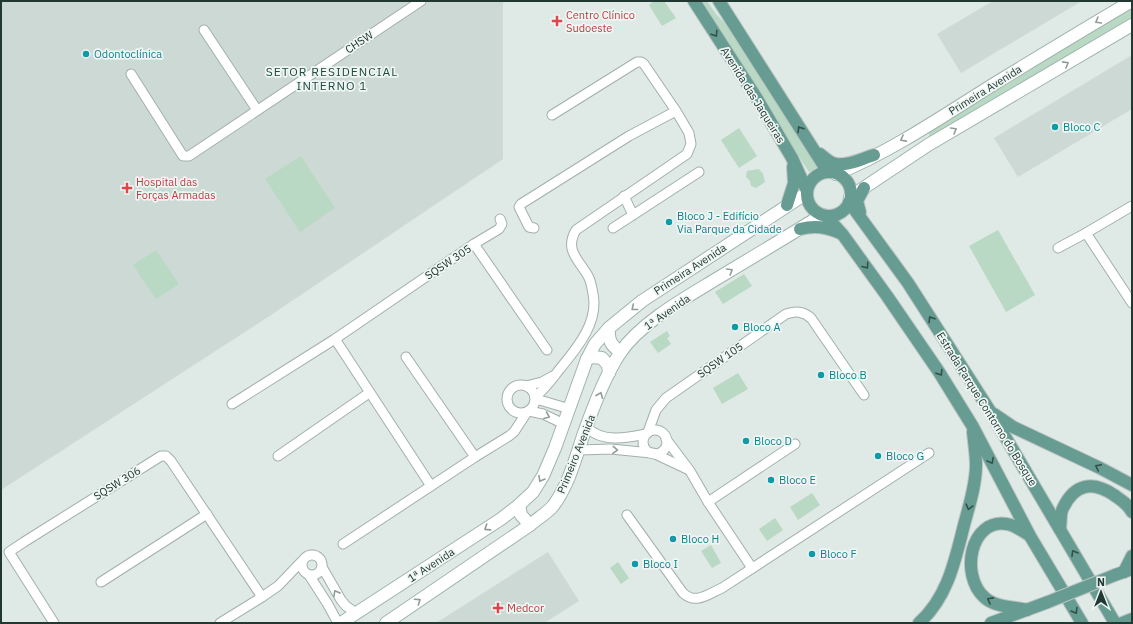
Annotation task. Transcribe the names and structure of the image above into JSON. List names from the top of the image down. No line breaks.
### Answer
{"streets":{"main road":["Primeira Avenida","Avenida das Jaqueiras","1ª Avenida","Estrada Parque Contorno do Bosque","Primeiro Avenida"],"street":["CHSW","SQSW 305","SQSW 105","SQSW 306"]},"crossings":[["Primeira Avenida","Avenida das Jaqueiras"],["Primeira Avenida","1ª Avenida"],["Primeira Avenida","Estrada Parque Contorno do Bosque"],["Avenida das Jaqueiras","Estrada Parque Contorno do Bosque"],["1ª Avenida","Primeiro Avenida"]],"districts":["SETOR RESIDENCIAL INTERNO 1"],"places":{"health":["Centro Clínico Sudoeste","Hospital das Forças Armadas","Medcor"],"other":["Odontoclínica","Bloco C","Bloco J - Edifício Via Parque da Cidade","Bloco A","Bloco B","Bloco D","Bloco G","Bloco E","Bloco H","Bloco F","Bloco I"]},"north":"top"}
